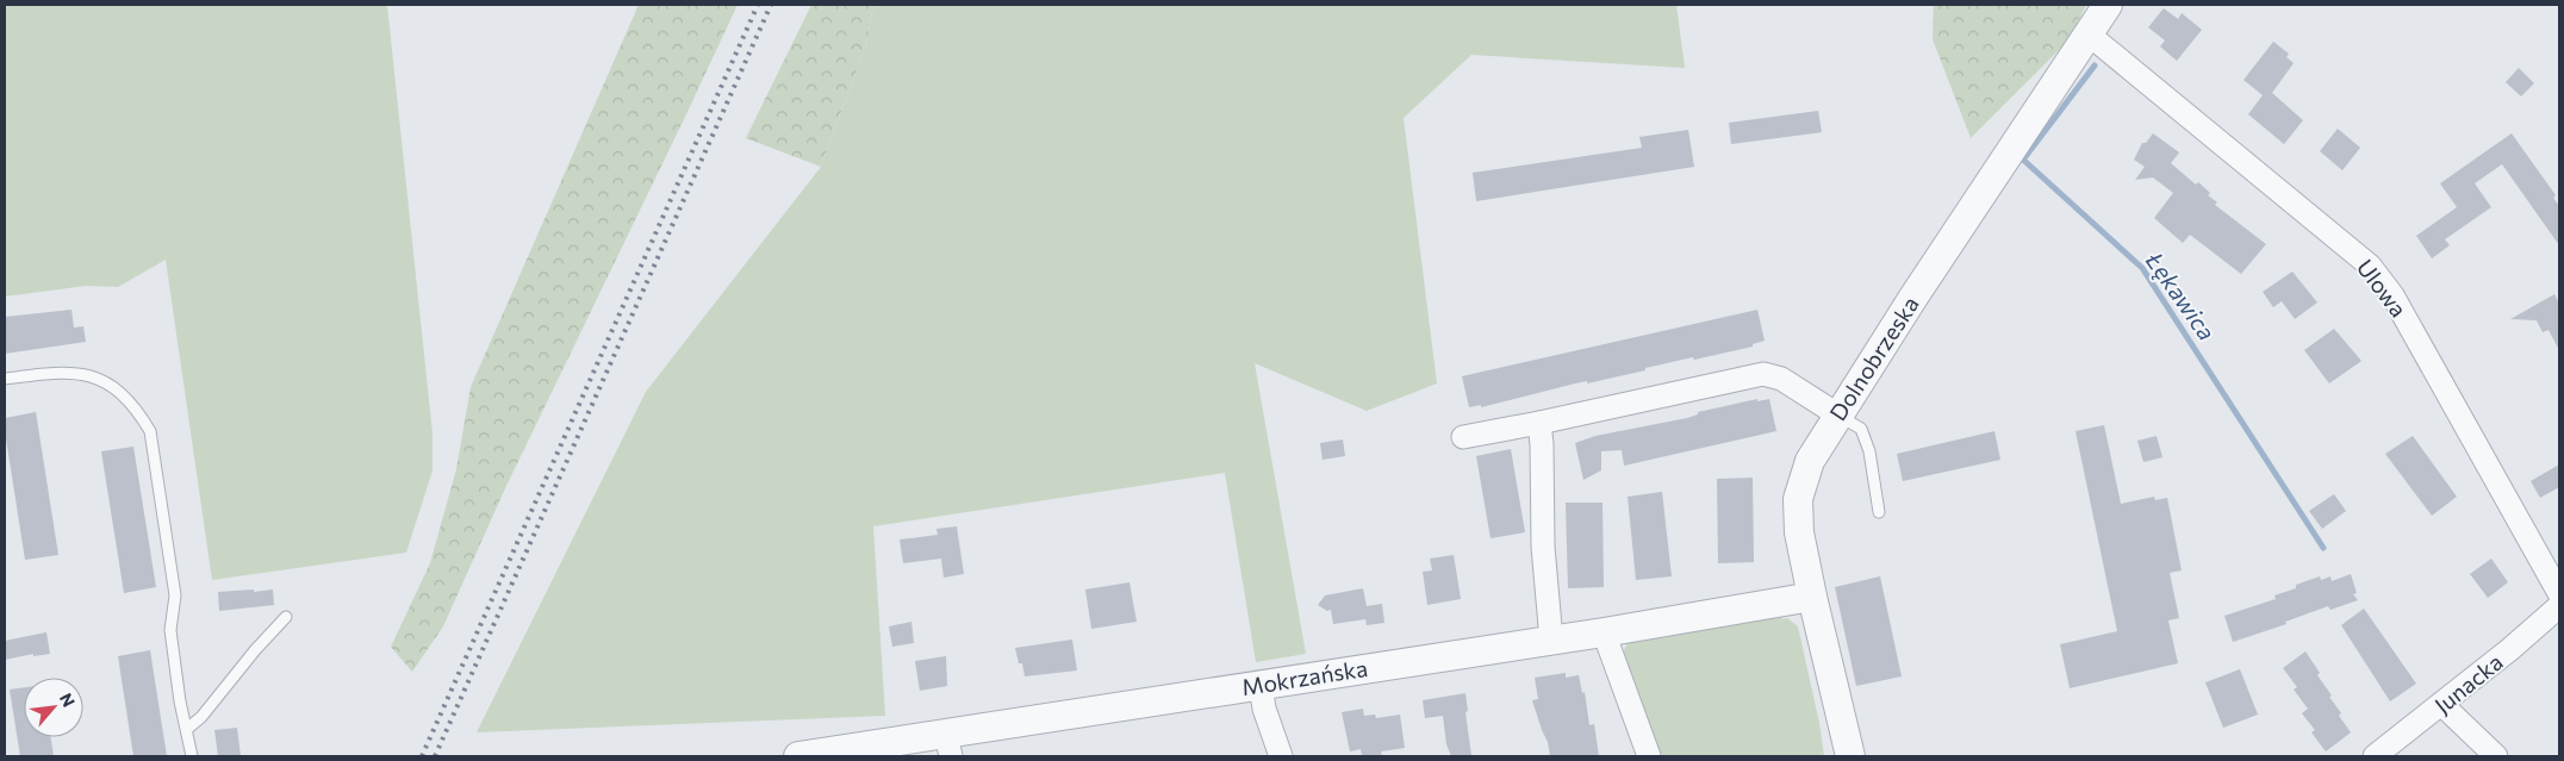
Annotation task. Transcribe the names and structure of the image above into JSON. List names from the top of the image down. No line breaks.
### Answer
{"streets":{"street":["Ulowa","Dolnobrzeska","Mokrzańska","Junacka"]},"crossings":[["Ulowa","Dolnobrzeska"],["Dolnobrzeska","Mokrzańska"]],"water":["Łękawica"],"north":"top right"}
